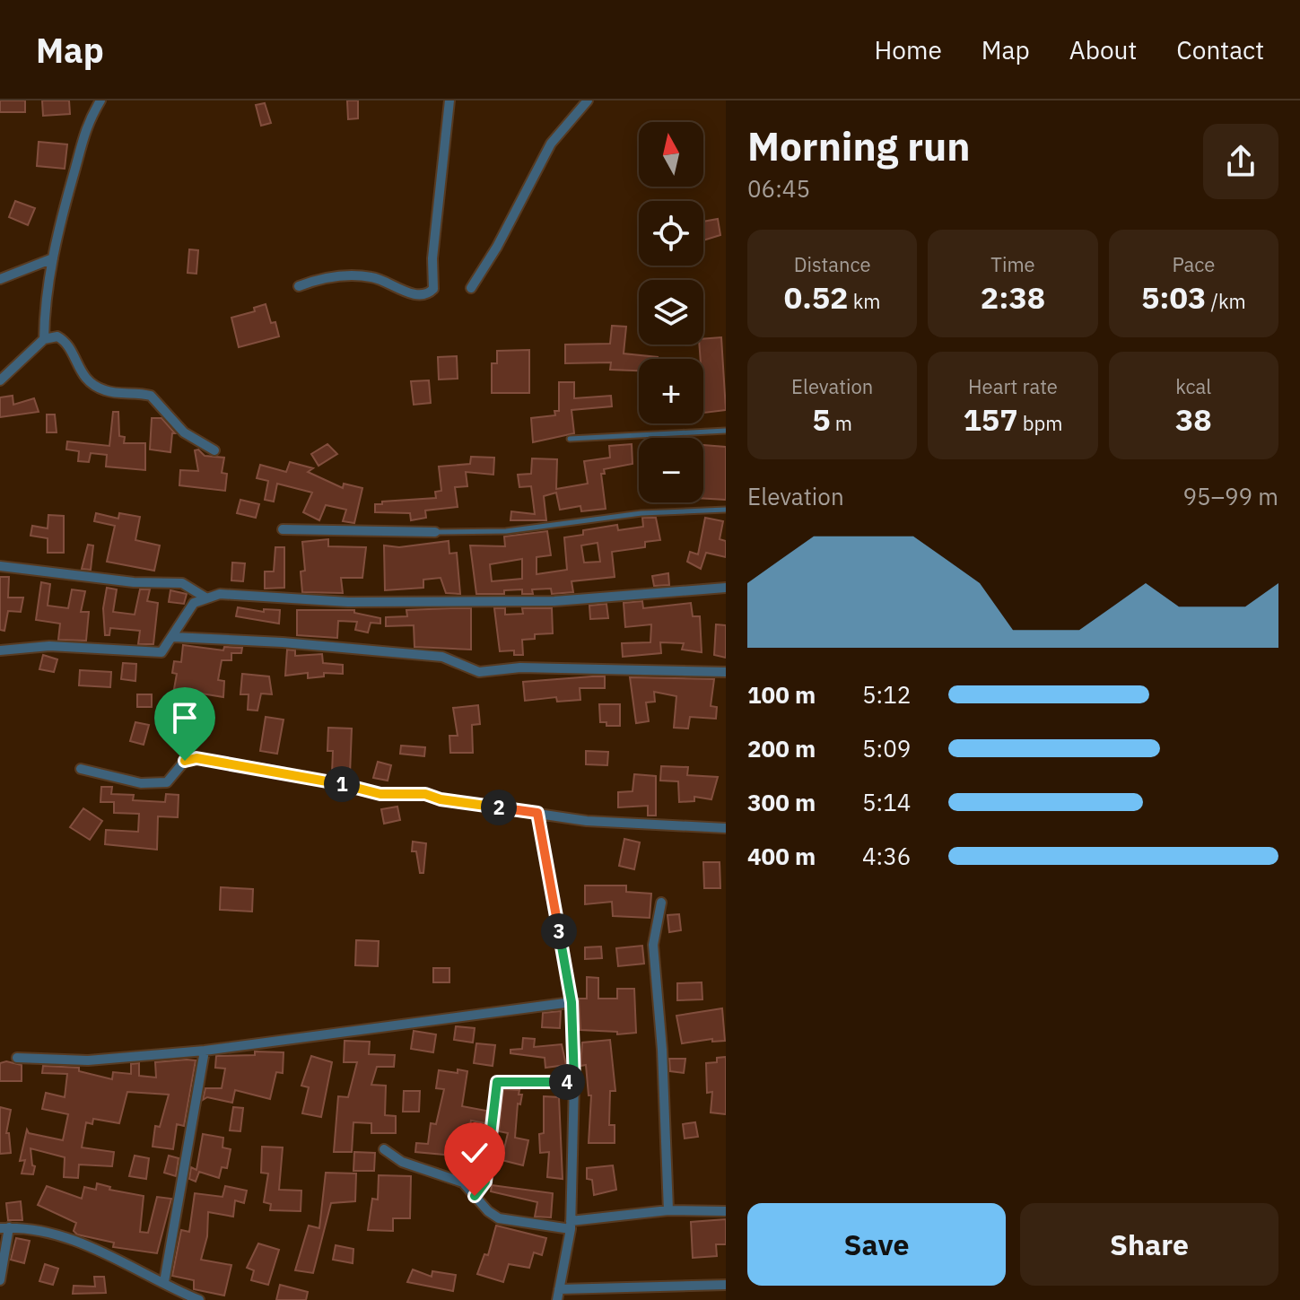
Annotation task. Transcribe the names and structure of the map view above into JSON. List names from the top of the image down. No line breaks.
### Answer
{"north":"top","page":{"header":"Map","nav":["Home","Map","About","Contact"],"heading":["Morning run","06:45"],"map_buttons":["+","−"],"stats":[["Distance","0.52 km"],["Time","2:38"],["Pace","5:03 /km"],["Elevation","5 m"],["Heart rate","157 bpm"],["kcal","38"]],"chart":["Elevation","95–99 m"],"list":[{"name":"100 m","note":"5:12"},{"name":"200 m","note":"5:09"},{"name":"300 m","note":"5:14"},{"name":"400 m","note":"4:36"}],"pins":["1","2","3","4"],"buttons":["Save","Share"]}}
